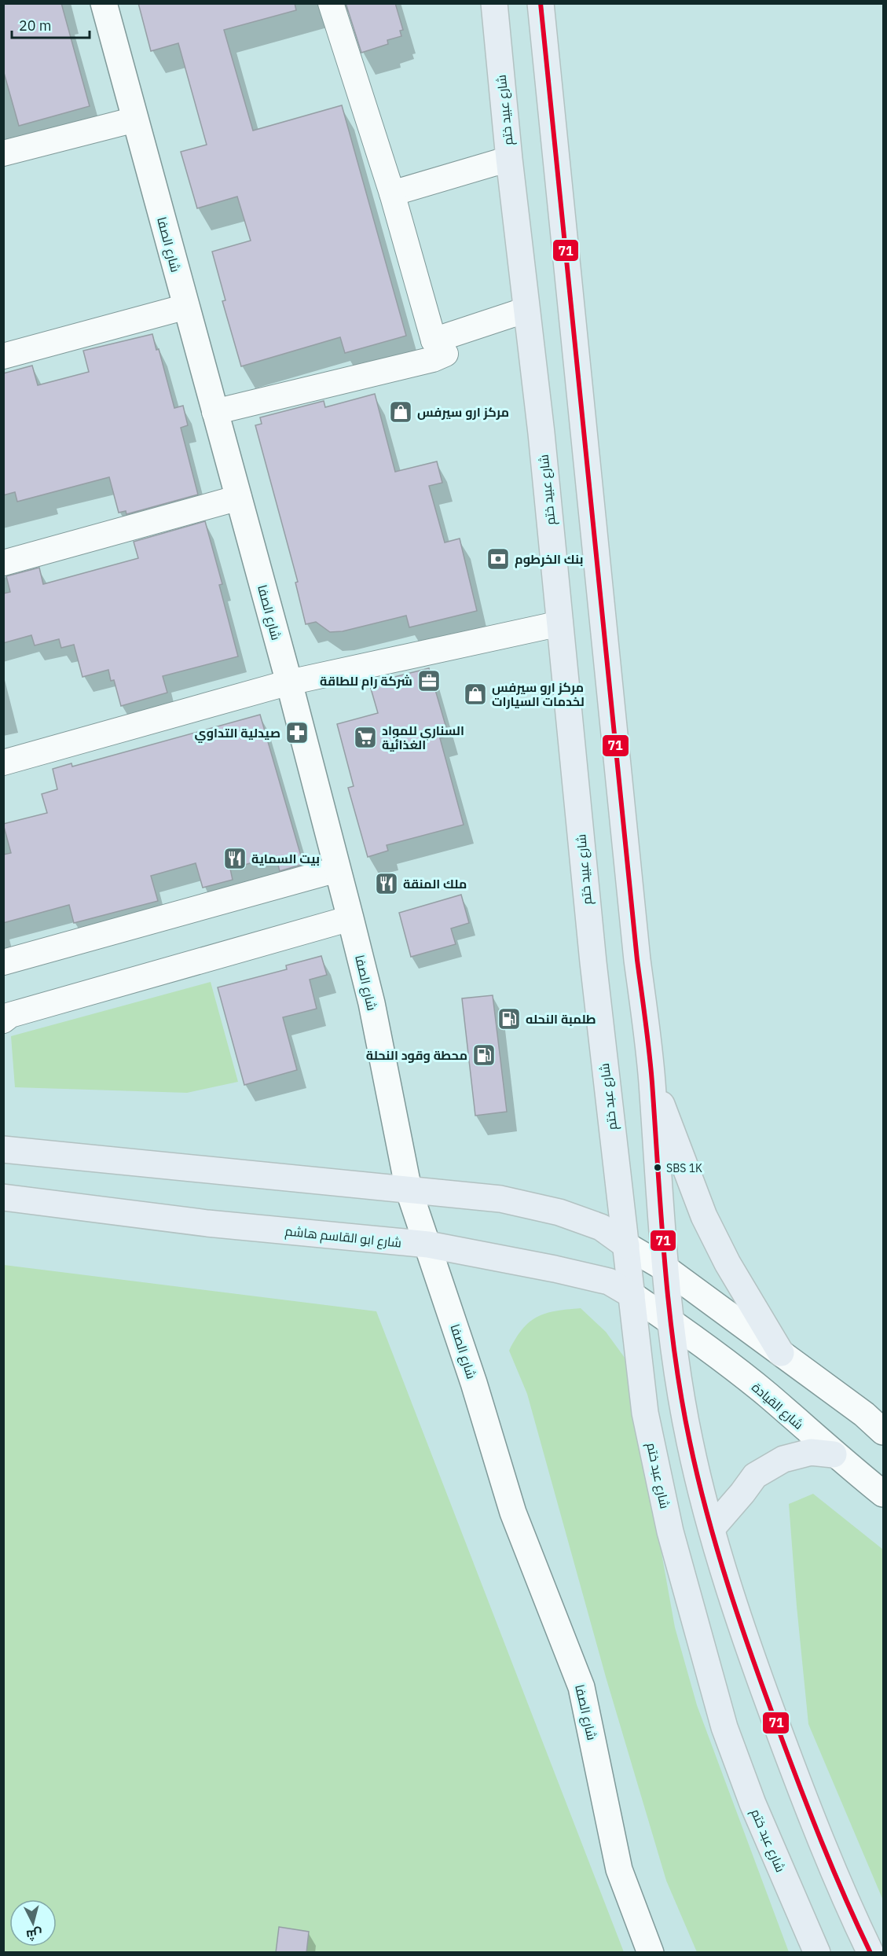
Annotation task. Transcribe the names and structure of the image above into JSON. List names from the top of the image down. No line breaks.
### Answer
{"streets":{"main road":["شارع عبيد ختم","شارع عبد ختم","شارع ابو القاسم هاشم"],"street":["شارع الصفا","شارع القيادة"]},"crossings":[["شارع عبيد ختم","شارع عبد ختم"],["شارع الصفا","شارع ابو القاسم هاشم"],["شارع عبد ختم","شارع ابو القاسم هاشم"],["شارع ابو القاسم هاشم","شارع القيادة"]],"places":{"shop":["مركز ارو سيرفس","مركز ارو سيرفس لخدمات السيارات"],"bank":["بنك الخرطوم"],"office":["شركة رام للطاقة"],"pharmacy":["صيدلية التداوي"],"supermarket":["السناري للمواد الغذائية"],"restaurant":["بيت السماية","ملك المنقة"],"fuel station":["طلمبة النحله","محطة وقود النحلة"],"other":["SBS 1K"]},"lines":["transit line 71"],"scale_bar":"20 m","north":"bottom"}
